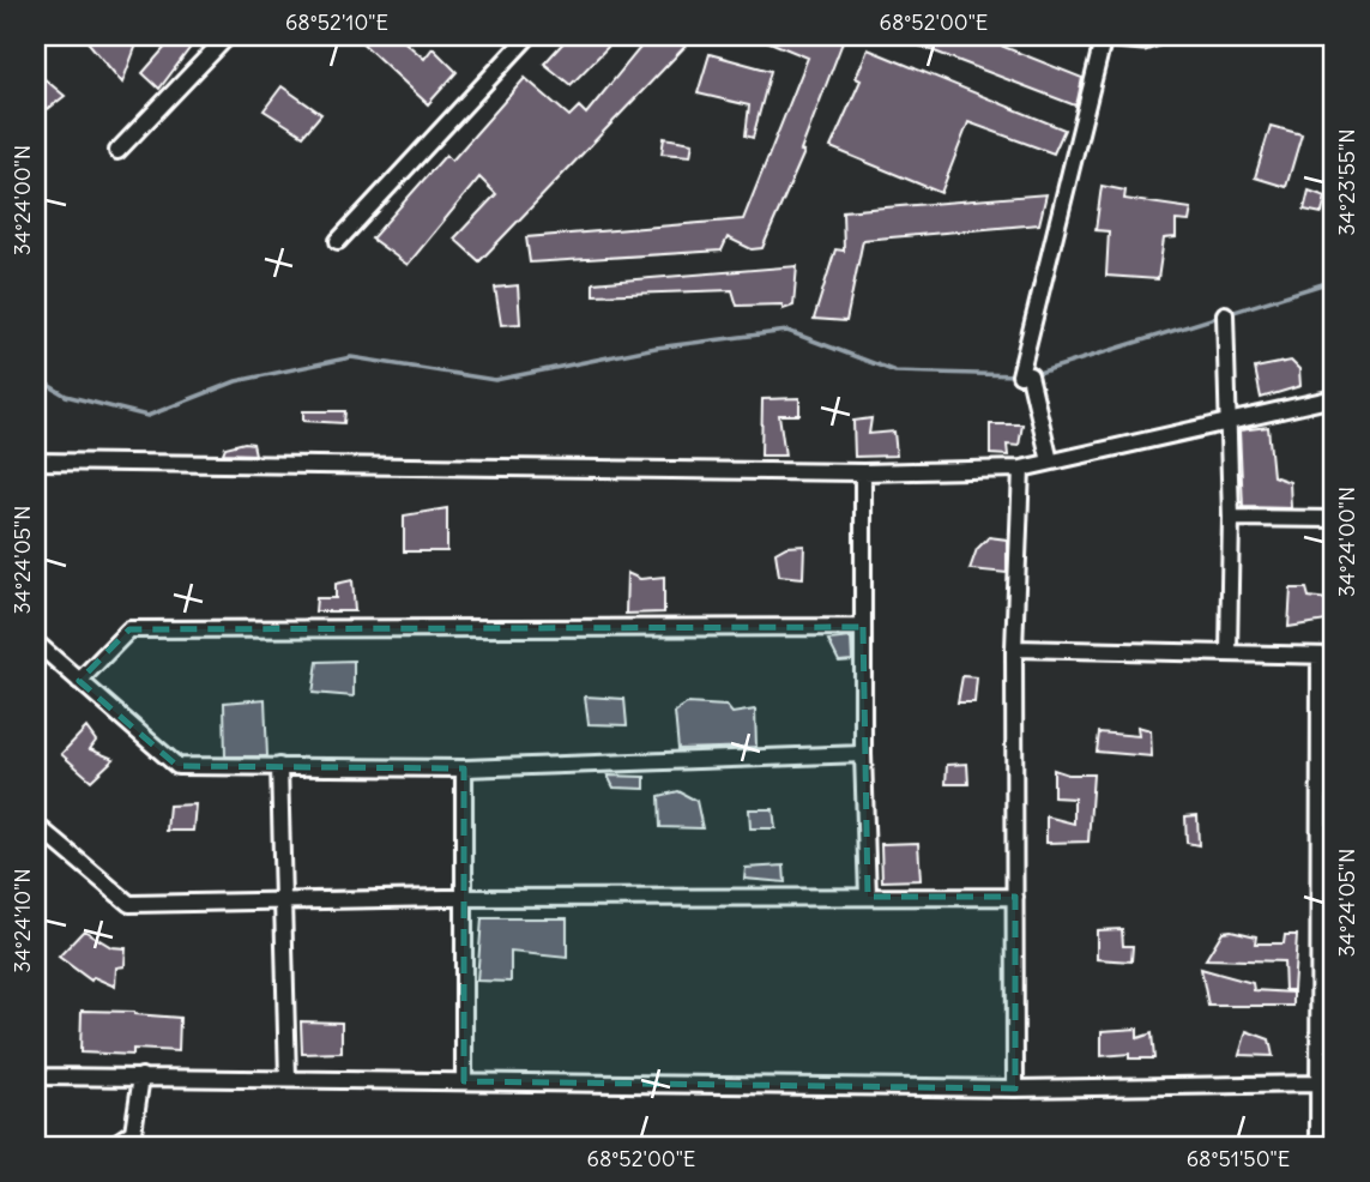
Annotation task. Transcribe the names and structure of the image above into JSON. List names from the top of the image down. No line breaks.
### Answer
{"coordinates":["68°52'10\"E","68°52'00\"E","34°23'55\"N","34°24'00\"N","34°24'05\"N","34°24'10\"N","68°51'50\"E"]}
